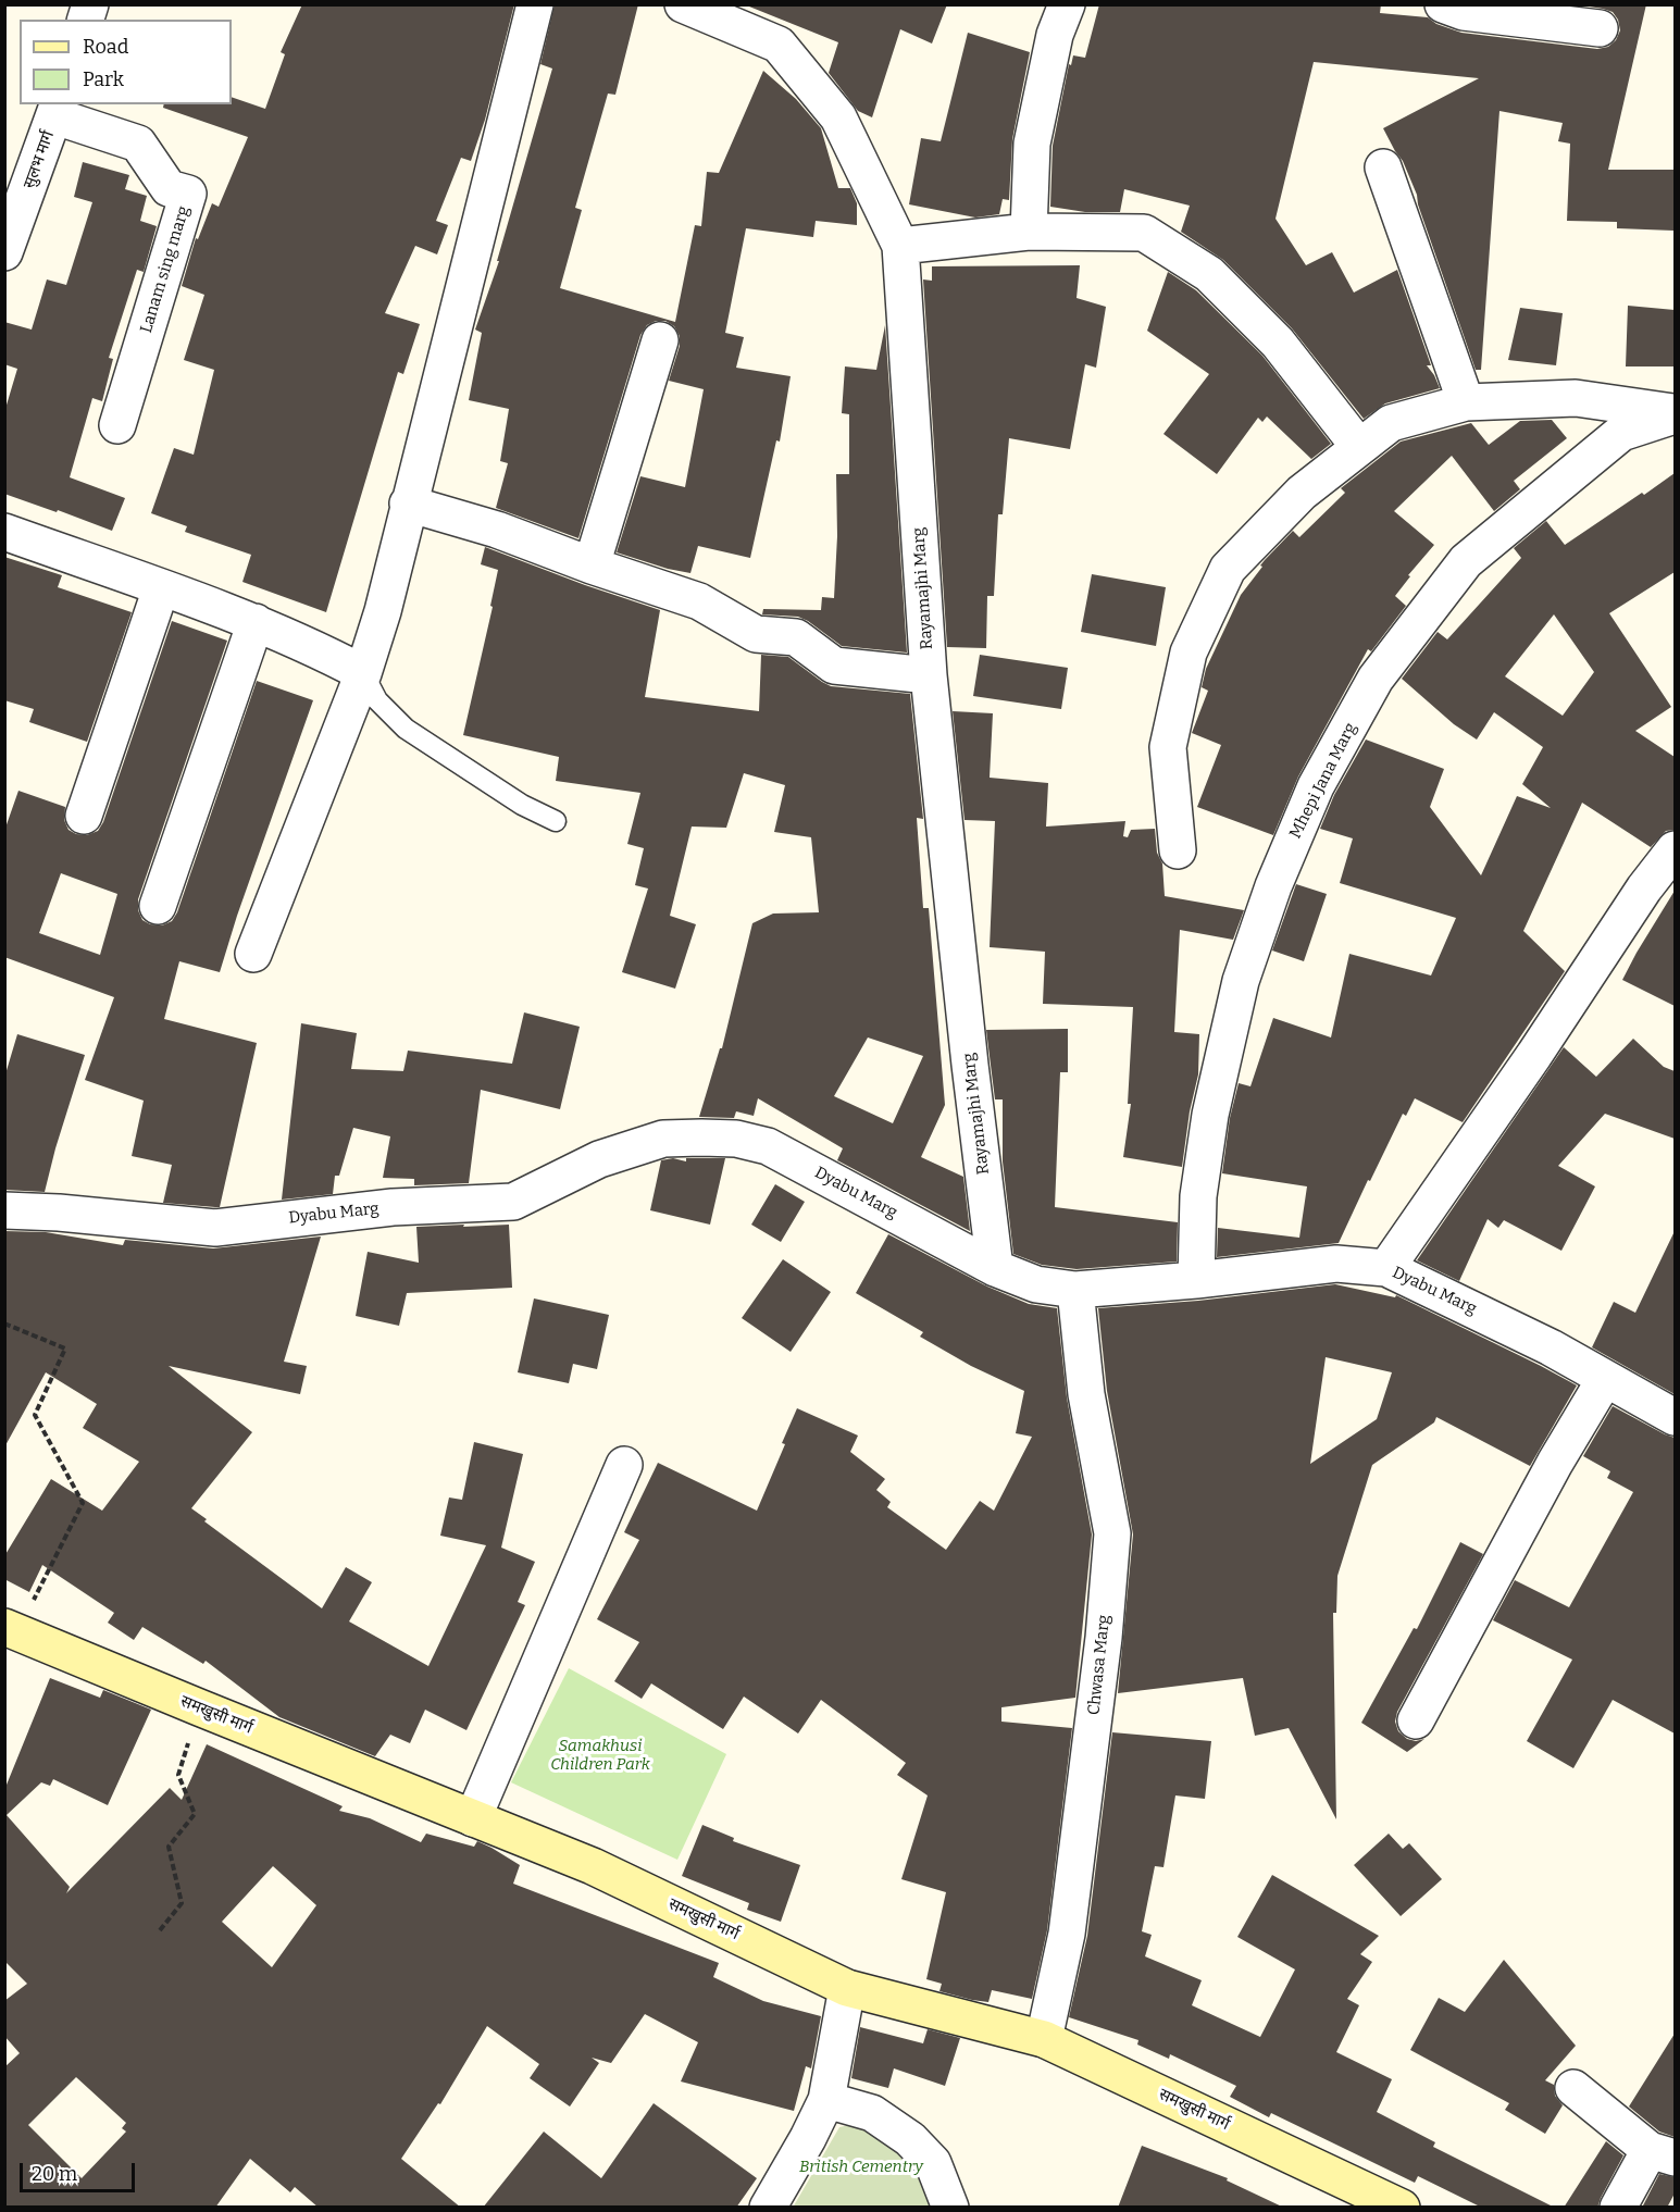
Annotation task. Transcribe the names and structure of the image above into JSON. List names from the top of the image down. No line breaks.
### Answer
{"streets":{"main road":["समखुसी मार्ग"],"street":["सुलभ मार्ग","Lanam sing marg","Rayamajhi Marg","Mhepi Jana Marg","Dyabu Marg","Chwasa Marg"]},"crossings":[["सुलभ मार्ग","Lanam sing marg"],["Rayamajhi Marg","Dyabu Marg"],["Mhepi Jana Marg","Dyabu Marg"],["Dyabu Marg","Chwasa Marg"],["Chwasa Marg","समखुसी मार्ग"]],"parks":["Samakhusi Children Park","British Cementry"],"legend":["Road","Park"],"scale_bar":"20 m"}
